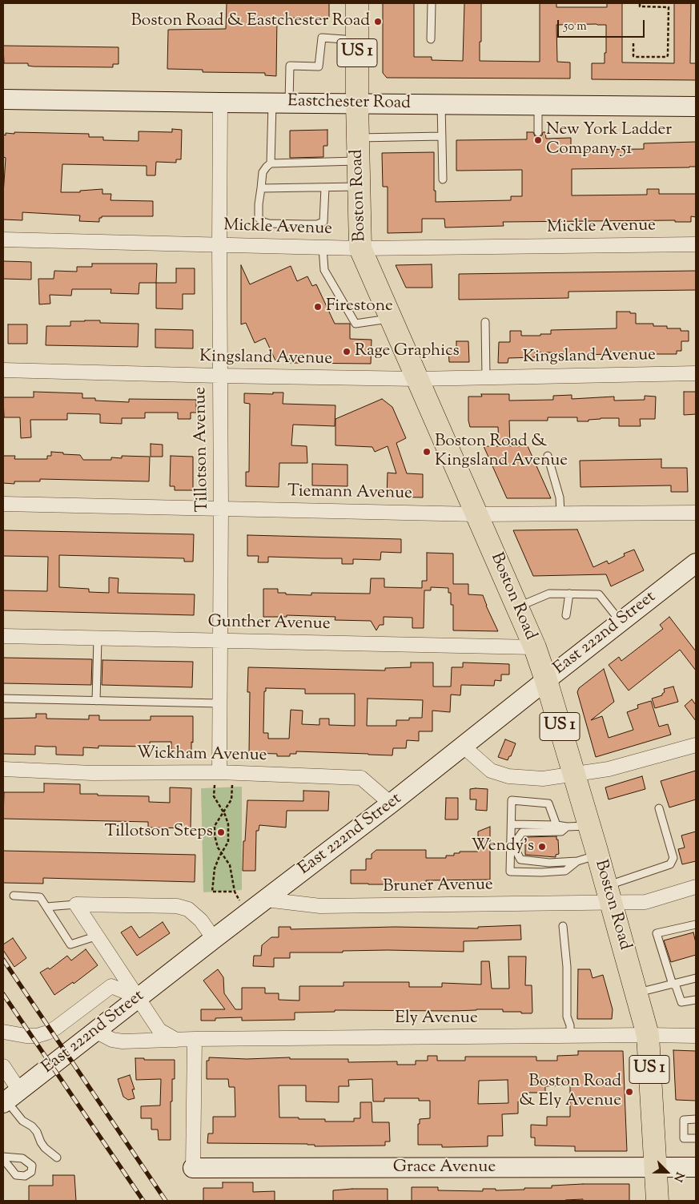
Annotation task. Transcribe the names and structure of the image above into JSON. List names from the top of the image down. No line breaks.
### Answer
{"streets":{"main road":["US 1","Boston Road"],"street":["Eastchester Road","Mickle Avenue","Kingsland Avenue","Tillotson Avenue","Tiemann Avenue","Gunther Avenue","East 222nd Street","Wickham Avenue","Bruner Avenue","Ely Avenue","Grace Avenue"]},"crossings":[["Eastchester Road","Boston Road"],["Eastchester Road","Tillotson Avenue"],["Boston Road","Mickle Avenue"],["Boston Road","Kingsland Avenue"],["Boston Road","Tiemann Avenue"],["Boston Road","Gunther Avenue"],["Boston Road","East 222nd Street"],["Boston Road","Bruner Avenue"],["Boston Road","Ely Avenue"],["Boston Road","Grace Avenue"],["Mickle Avenue","Tillotson Avenue"],["Kingsland Avenue","Tillotson Avenue"],["Tillotson Avenue","Tiemann Avenue"],["Tillotson Avenue","Gunther Avenue"],["Tillotson Avenue","Wickham Avenue"],["East 222nd Street","Wickham Avenue"],["East 222nd Street","Bruner Avenue"],["East 222nd Street","Ely Avenue"]],"places":["Boston Road & Eastchester Road","New York Ladder Company 51","Firestone","Rage Graphics","Boston Road & Kingsland Avenue","Tillotson Steps","Wendy's","Boston Road & Ely Avenue"],"scale_bar":"50 m","north":"bottom right"}
